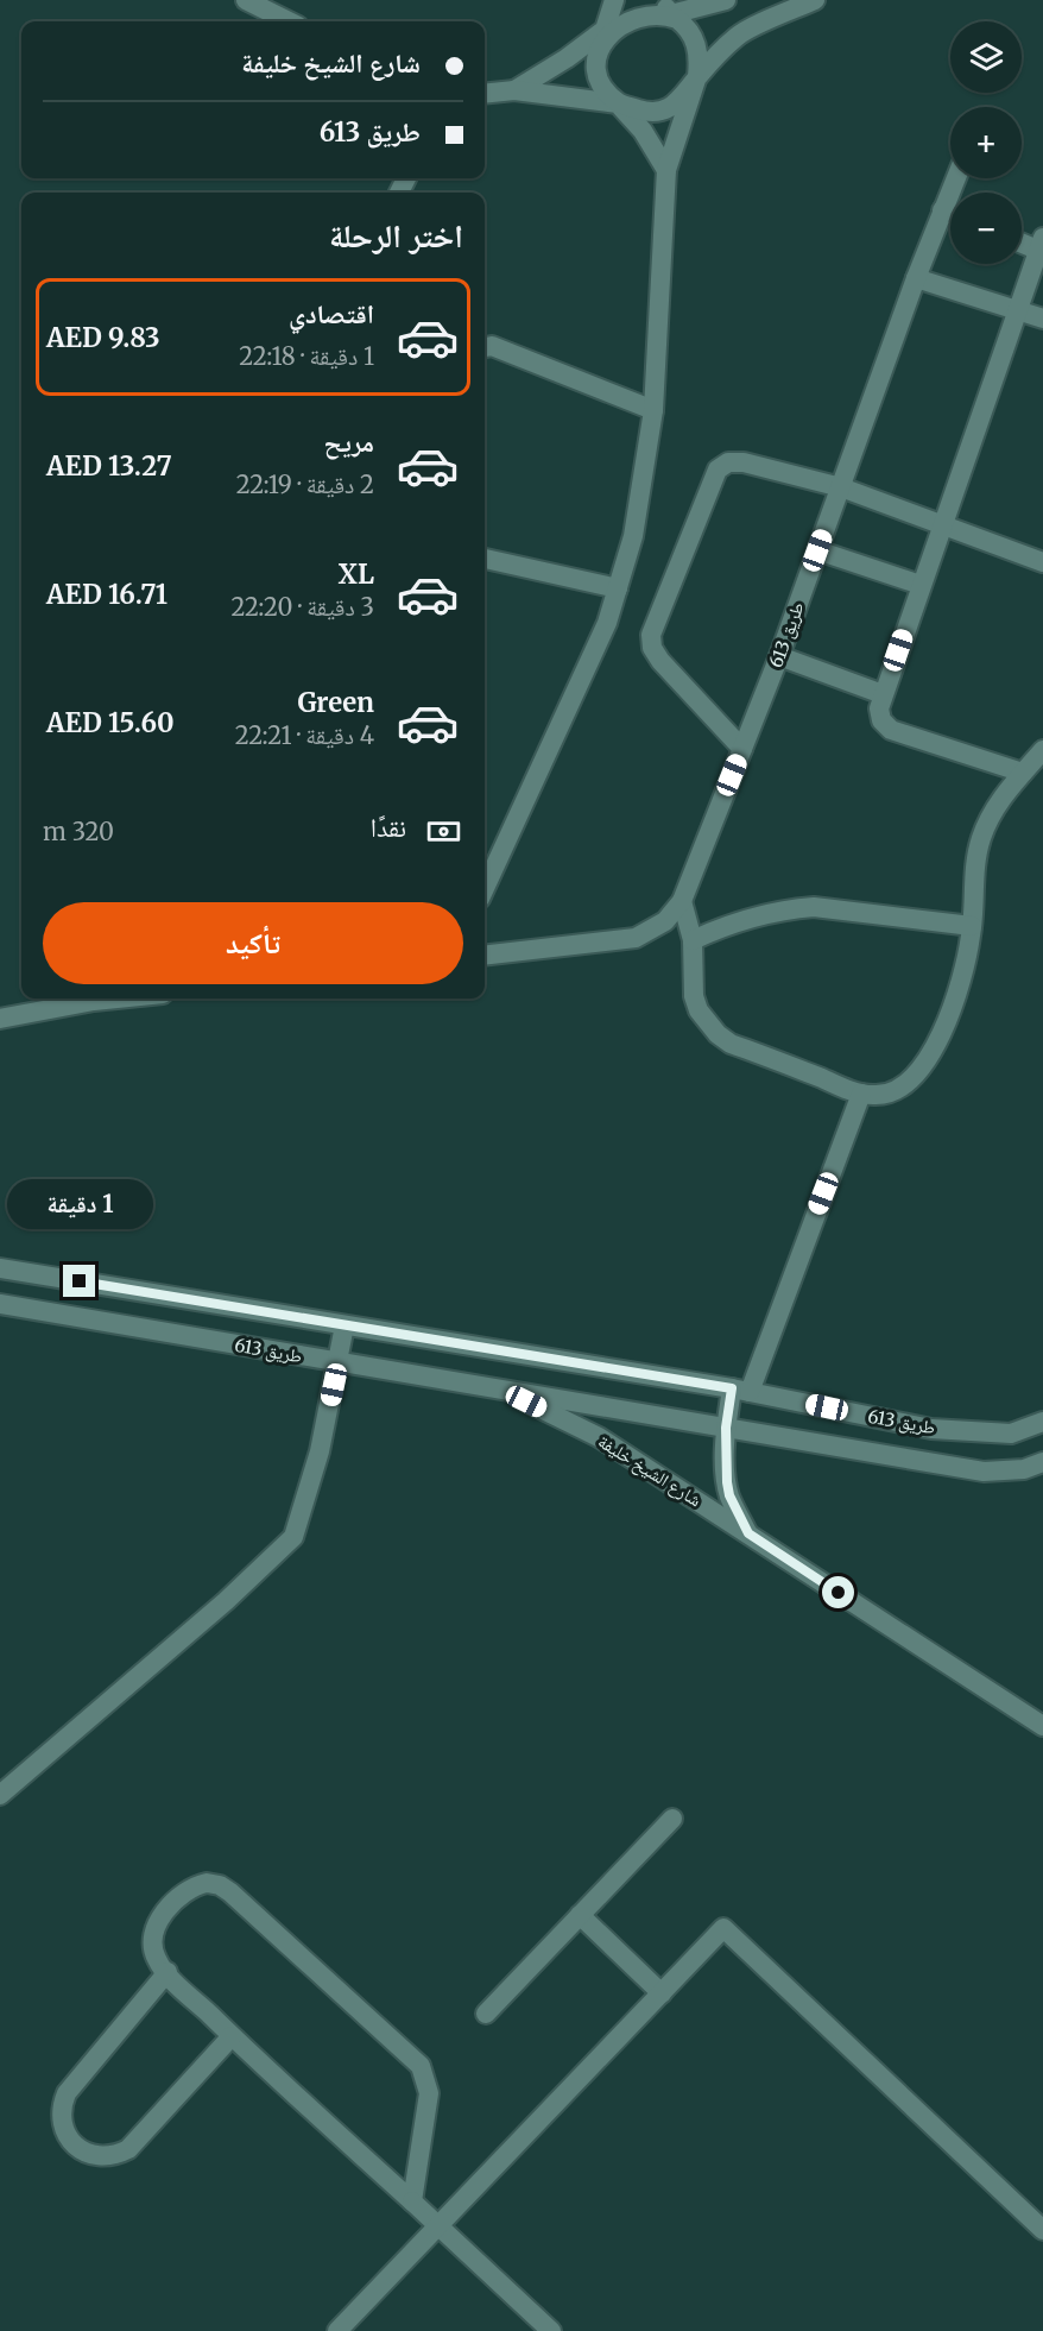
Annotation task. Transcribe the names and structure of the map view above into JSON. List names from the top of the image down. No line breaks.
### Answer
{"streets":{"street":["طريق 613","شارع الشيخ خليفة"]},"crossings":[["طريق 613","شارع الشيخ خليفة"]],"page":{"map_buttons":["+","−"],"banner":["شارع الشيخ خليفة","طريق 613"],"heading":"اختر الرحلة","list":[{"name":"اقتصادي","note":"1 دقيقة · 22:18","value":"AED 9.83"},{"name":"مريح","note":"2 دقيقة · 22:19","value":"AED 13.27"},{"name":"XL","note":"3 دقيقة · 22:20","value":"AED 16.71"},{"name":"Green","note":"4 دقيقة · 22:21","value":"AED 15.60"}],"pay":["نقدًا","320 m"],"buttons":"تأكيد","bubble":"1 دقيقة"}}
